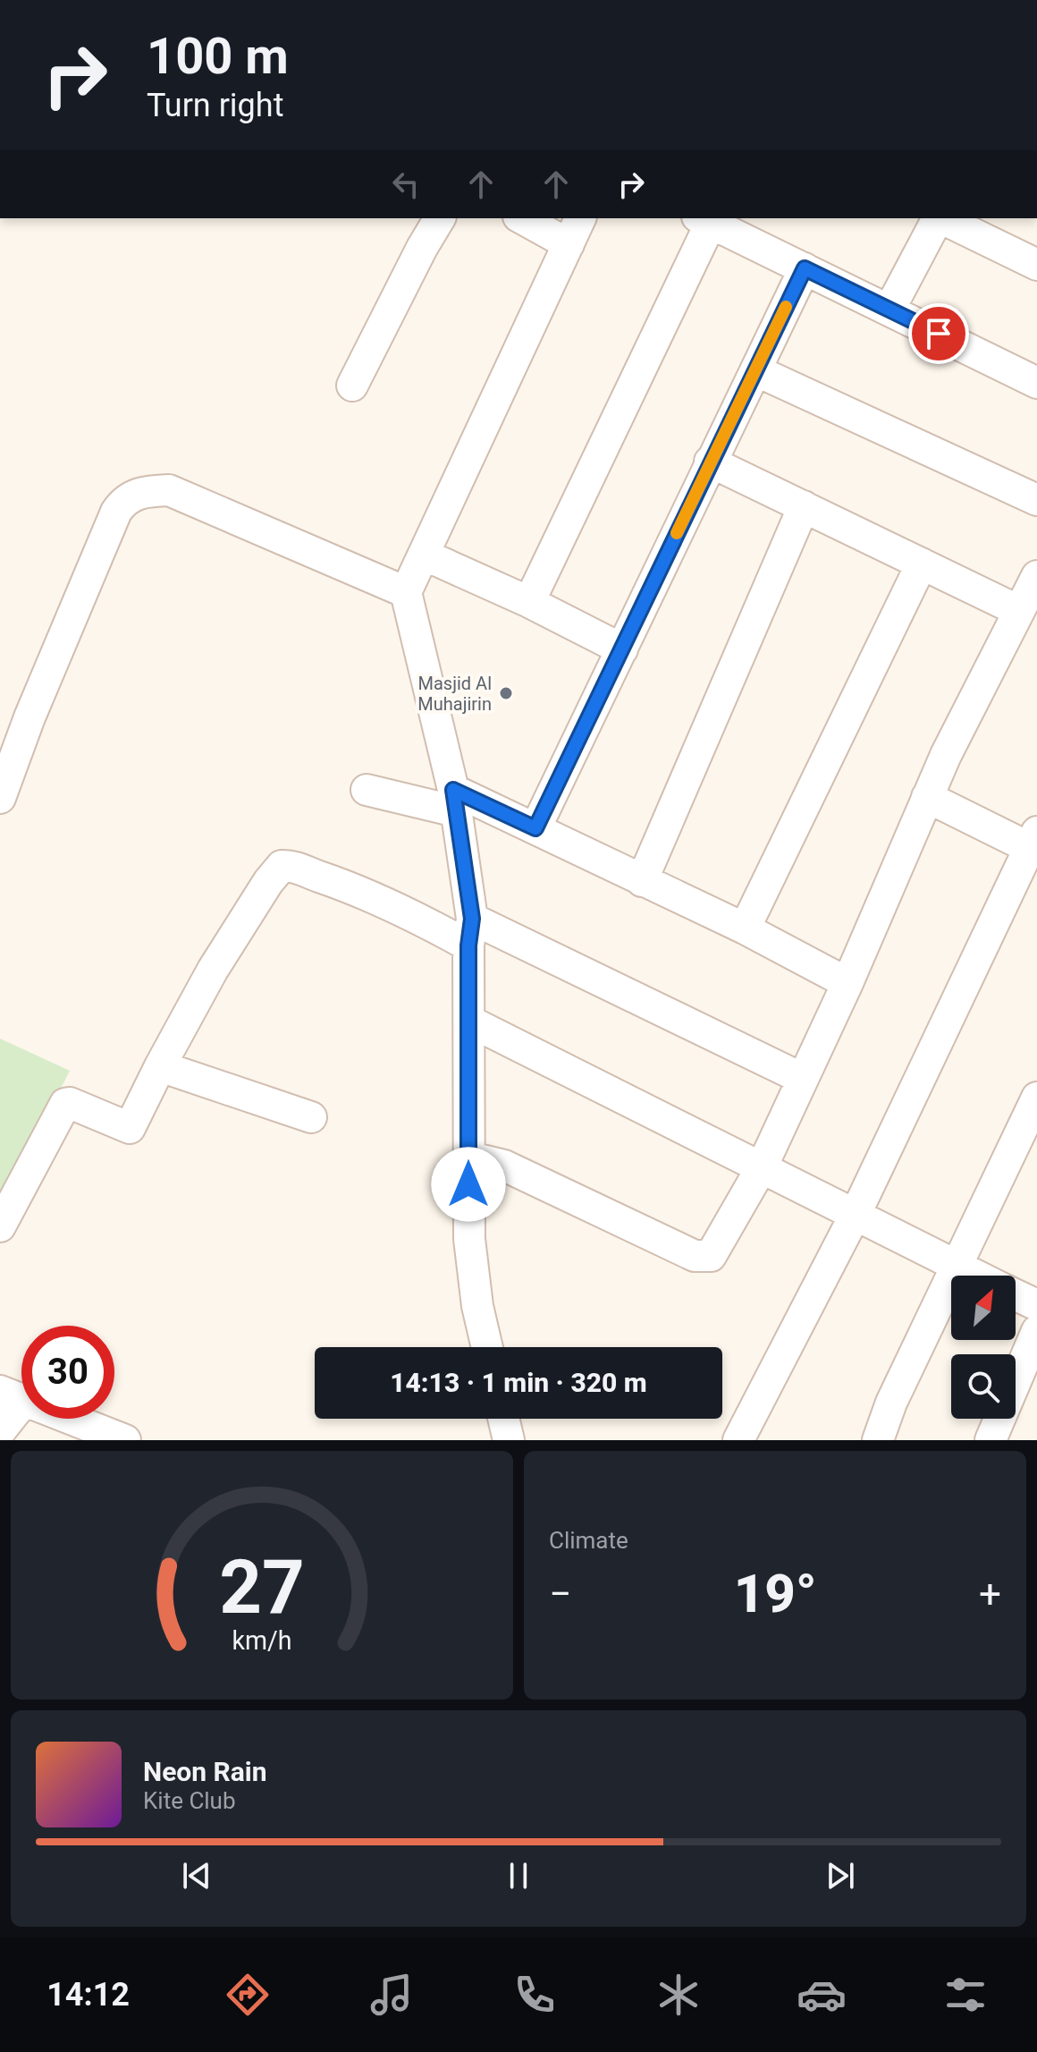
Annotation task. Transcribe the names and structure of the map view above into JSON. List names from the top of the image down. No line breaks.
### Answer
{"places":["Masjid Al Muhajirin"],"north":"top right","page":{"turn":["100 m","Turn right"],"limit":"30","trip":"14:13 · 1 min · 320 m","tile":"Climate","heat":["−","19°","+"],"song":["Neon Rain","Kite Club"],"tabs":"14:12","gauge":["27","km/h"]}}
